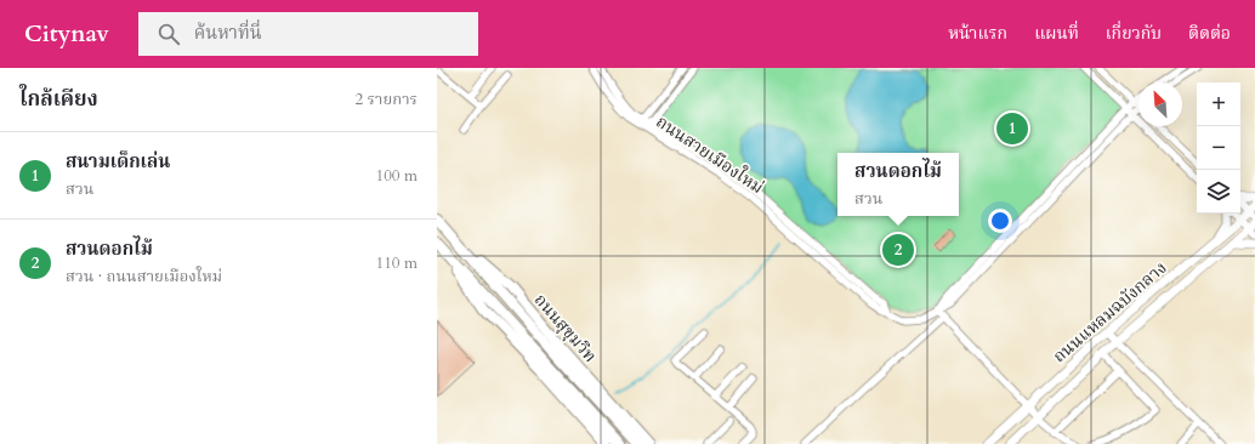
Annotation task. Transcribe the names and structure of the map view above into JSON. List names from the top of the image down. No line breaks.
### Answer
{"streets":{"highway":["ถนนสุขุมวิท"],"main road":["ถนนแหลมฉบังกลาง"],"street":["ถนนสายเมืองใหม่"]},"north":"top left","page":{"header":"Citynav","search":"ค้นหาที่นี่","nav":["หน้าแรก","แผนที่","เกี่ยวกับ","ติดต่อ"],"heading":["ใกล้เคียง","2 รายการ"],"map_buttons":["+","−"],"pins":["1","2"],"list":[{"mark":"1","name":"สนามเด็กเล่น","note":"สวน","value":"100 m"},{"mark":"2","name":"สวนดอกไม้","note":"สวน · ถนนสายเมืองใหม่","value":"110 m"}],"popup":["สวนดอกไม้","สวน"]}}
